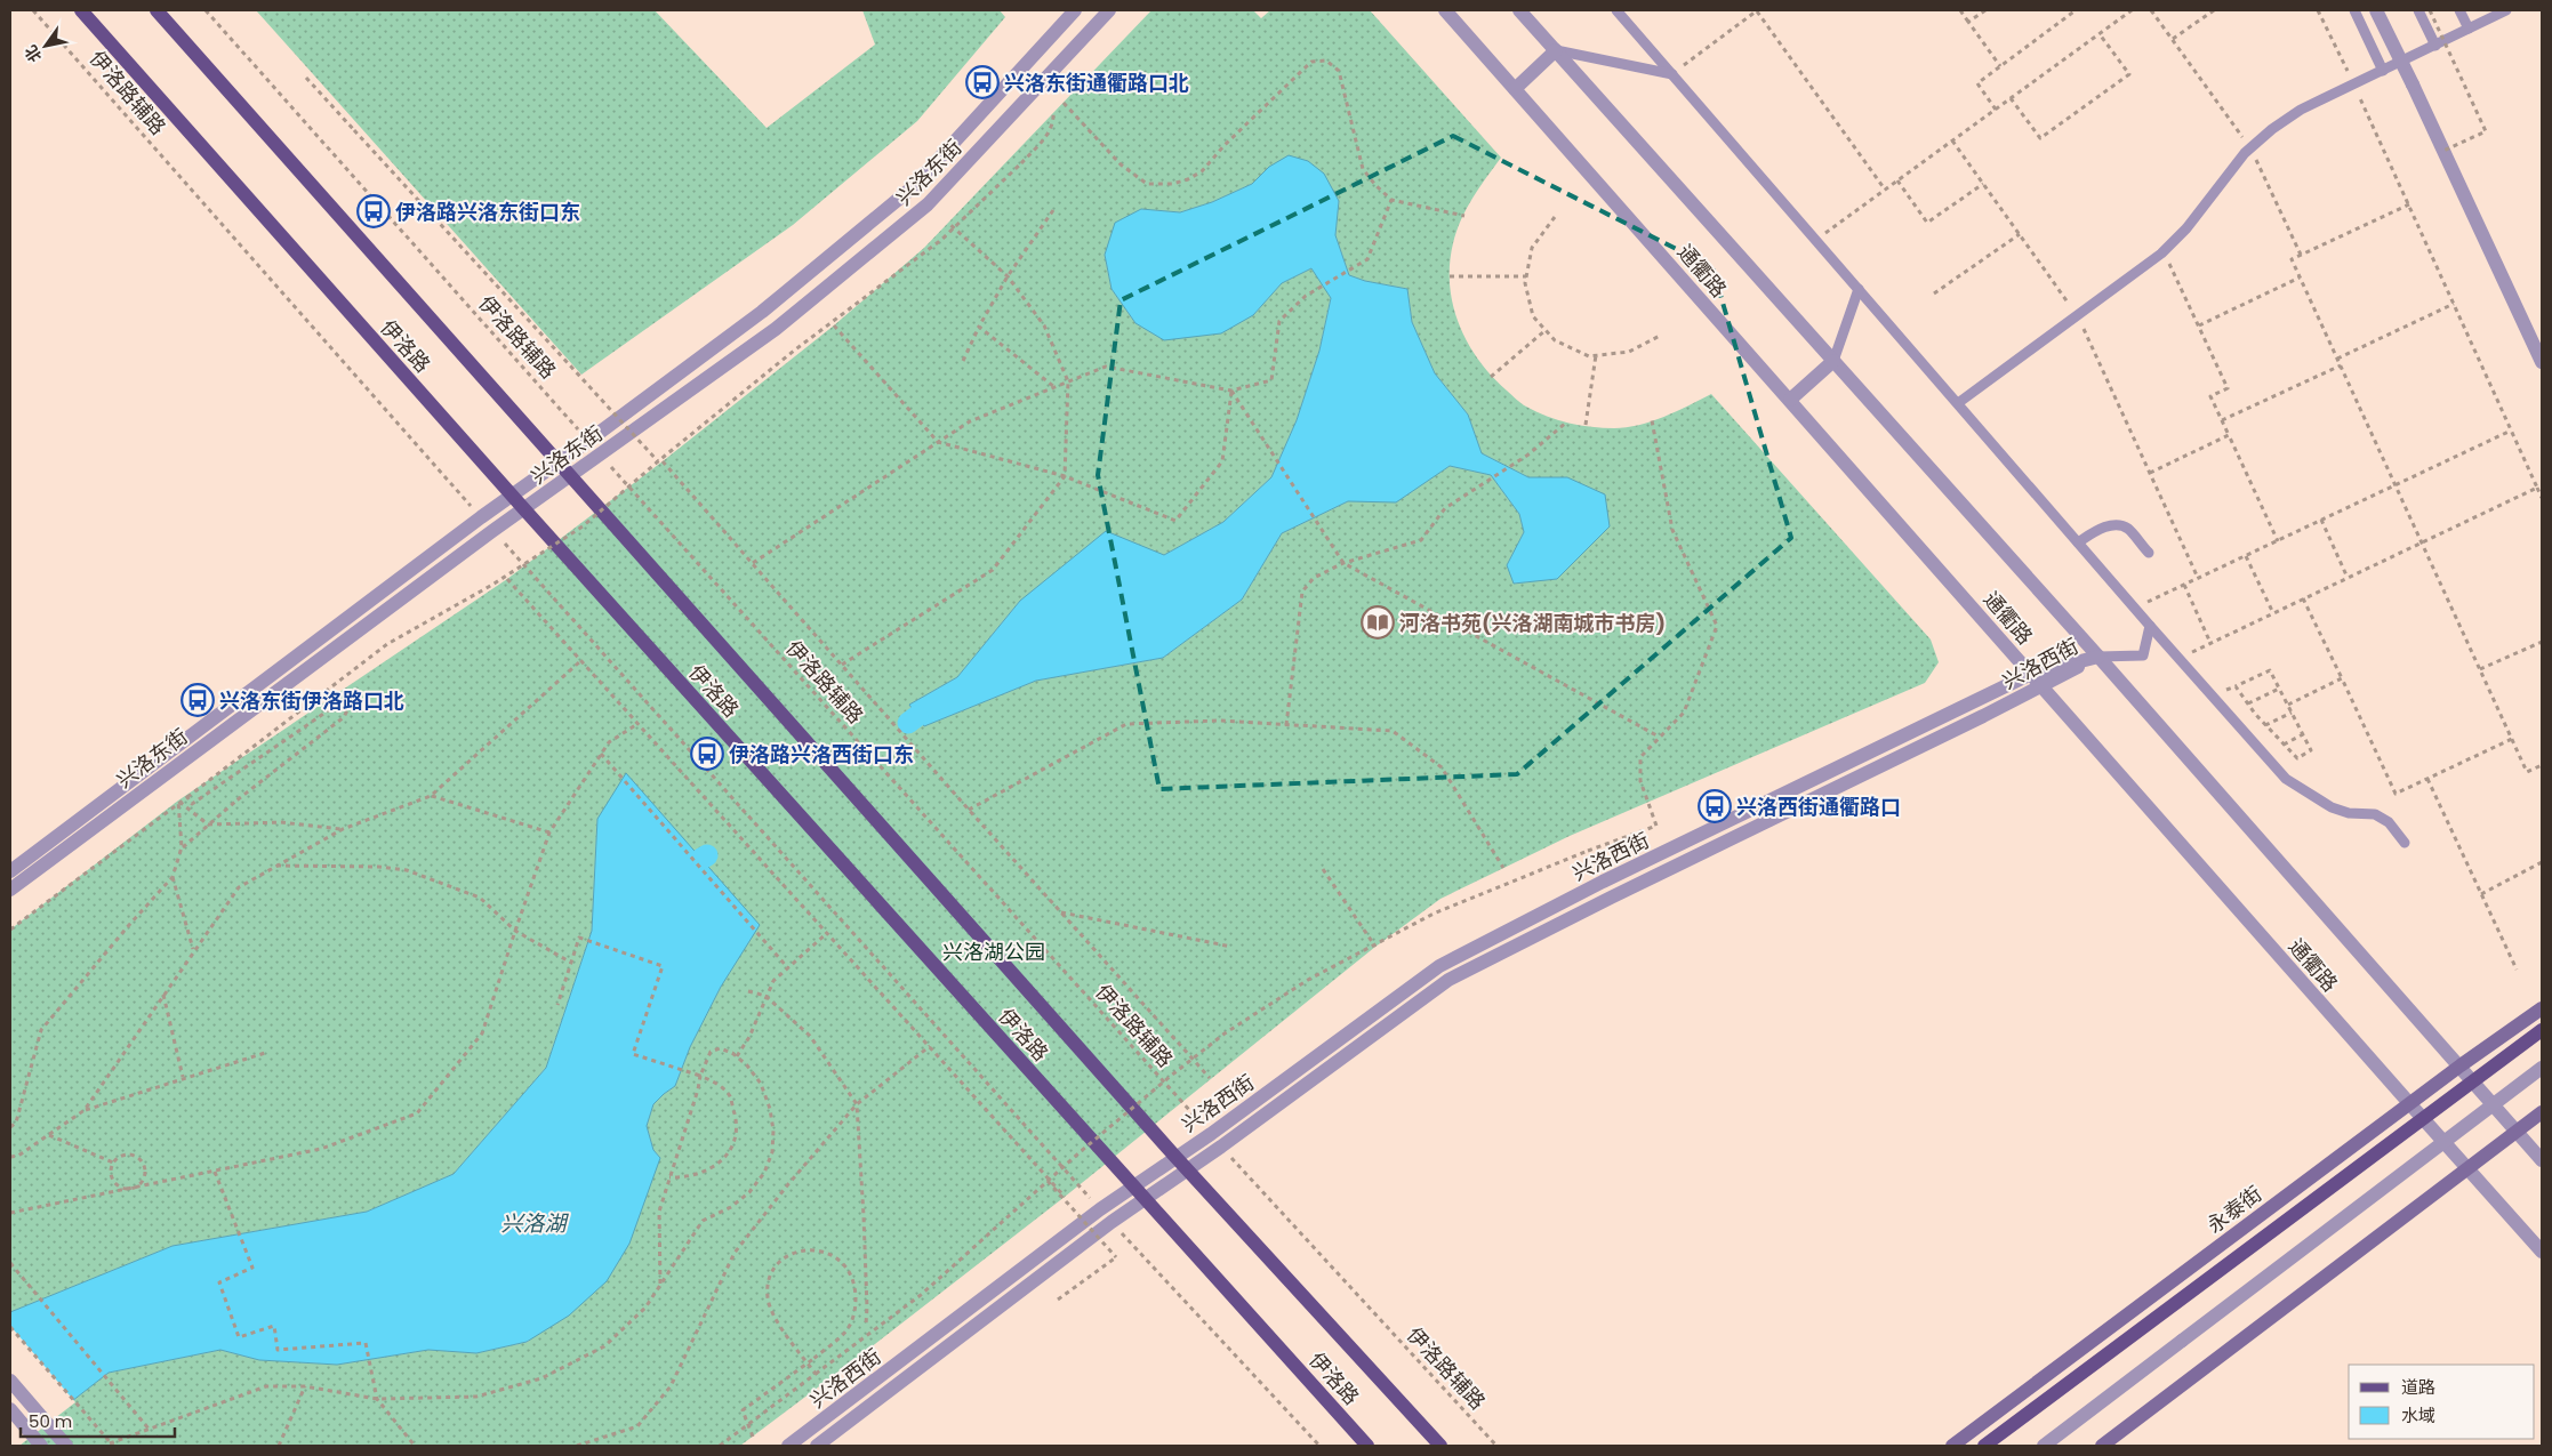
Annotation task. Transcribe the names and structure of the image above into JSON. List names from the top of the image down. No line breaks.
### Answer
{"streets":{"main road":["伊洛路","永泰街"],"street":["兴洛东街","通衢路","兴洛西街"],"path":["伊洛路辅路"]},"crossings":[["伊洛路辅路","兴洛东街"],["伊洛路辅路","兴洛西街"],["兴洛东街","伊洛路"],["通衢路","兴洛西街"],["通衢路","永泰街"],["伊洛路","兴洛西街"]],"water":["兴洛湖"],"parks":["兴洛湖公园"],"places":{"bus stop":["兴洛东街通衢路口北","伊洛路兴洛东街口东","兴洛东街伊洛路口北","伊洛路兴洛西街口东","兴洛西街通衢路口"],"library":["河洛书苑(兴洛湖南城市书房)"]},"legend":["道路","水域"],"scale_bar":"50 m","north":"bottom left"}
